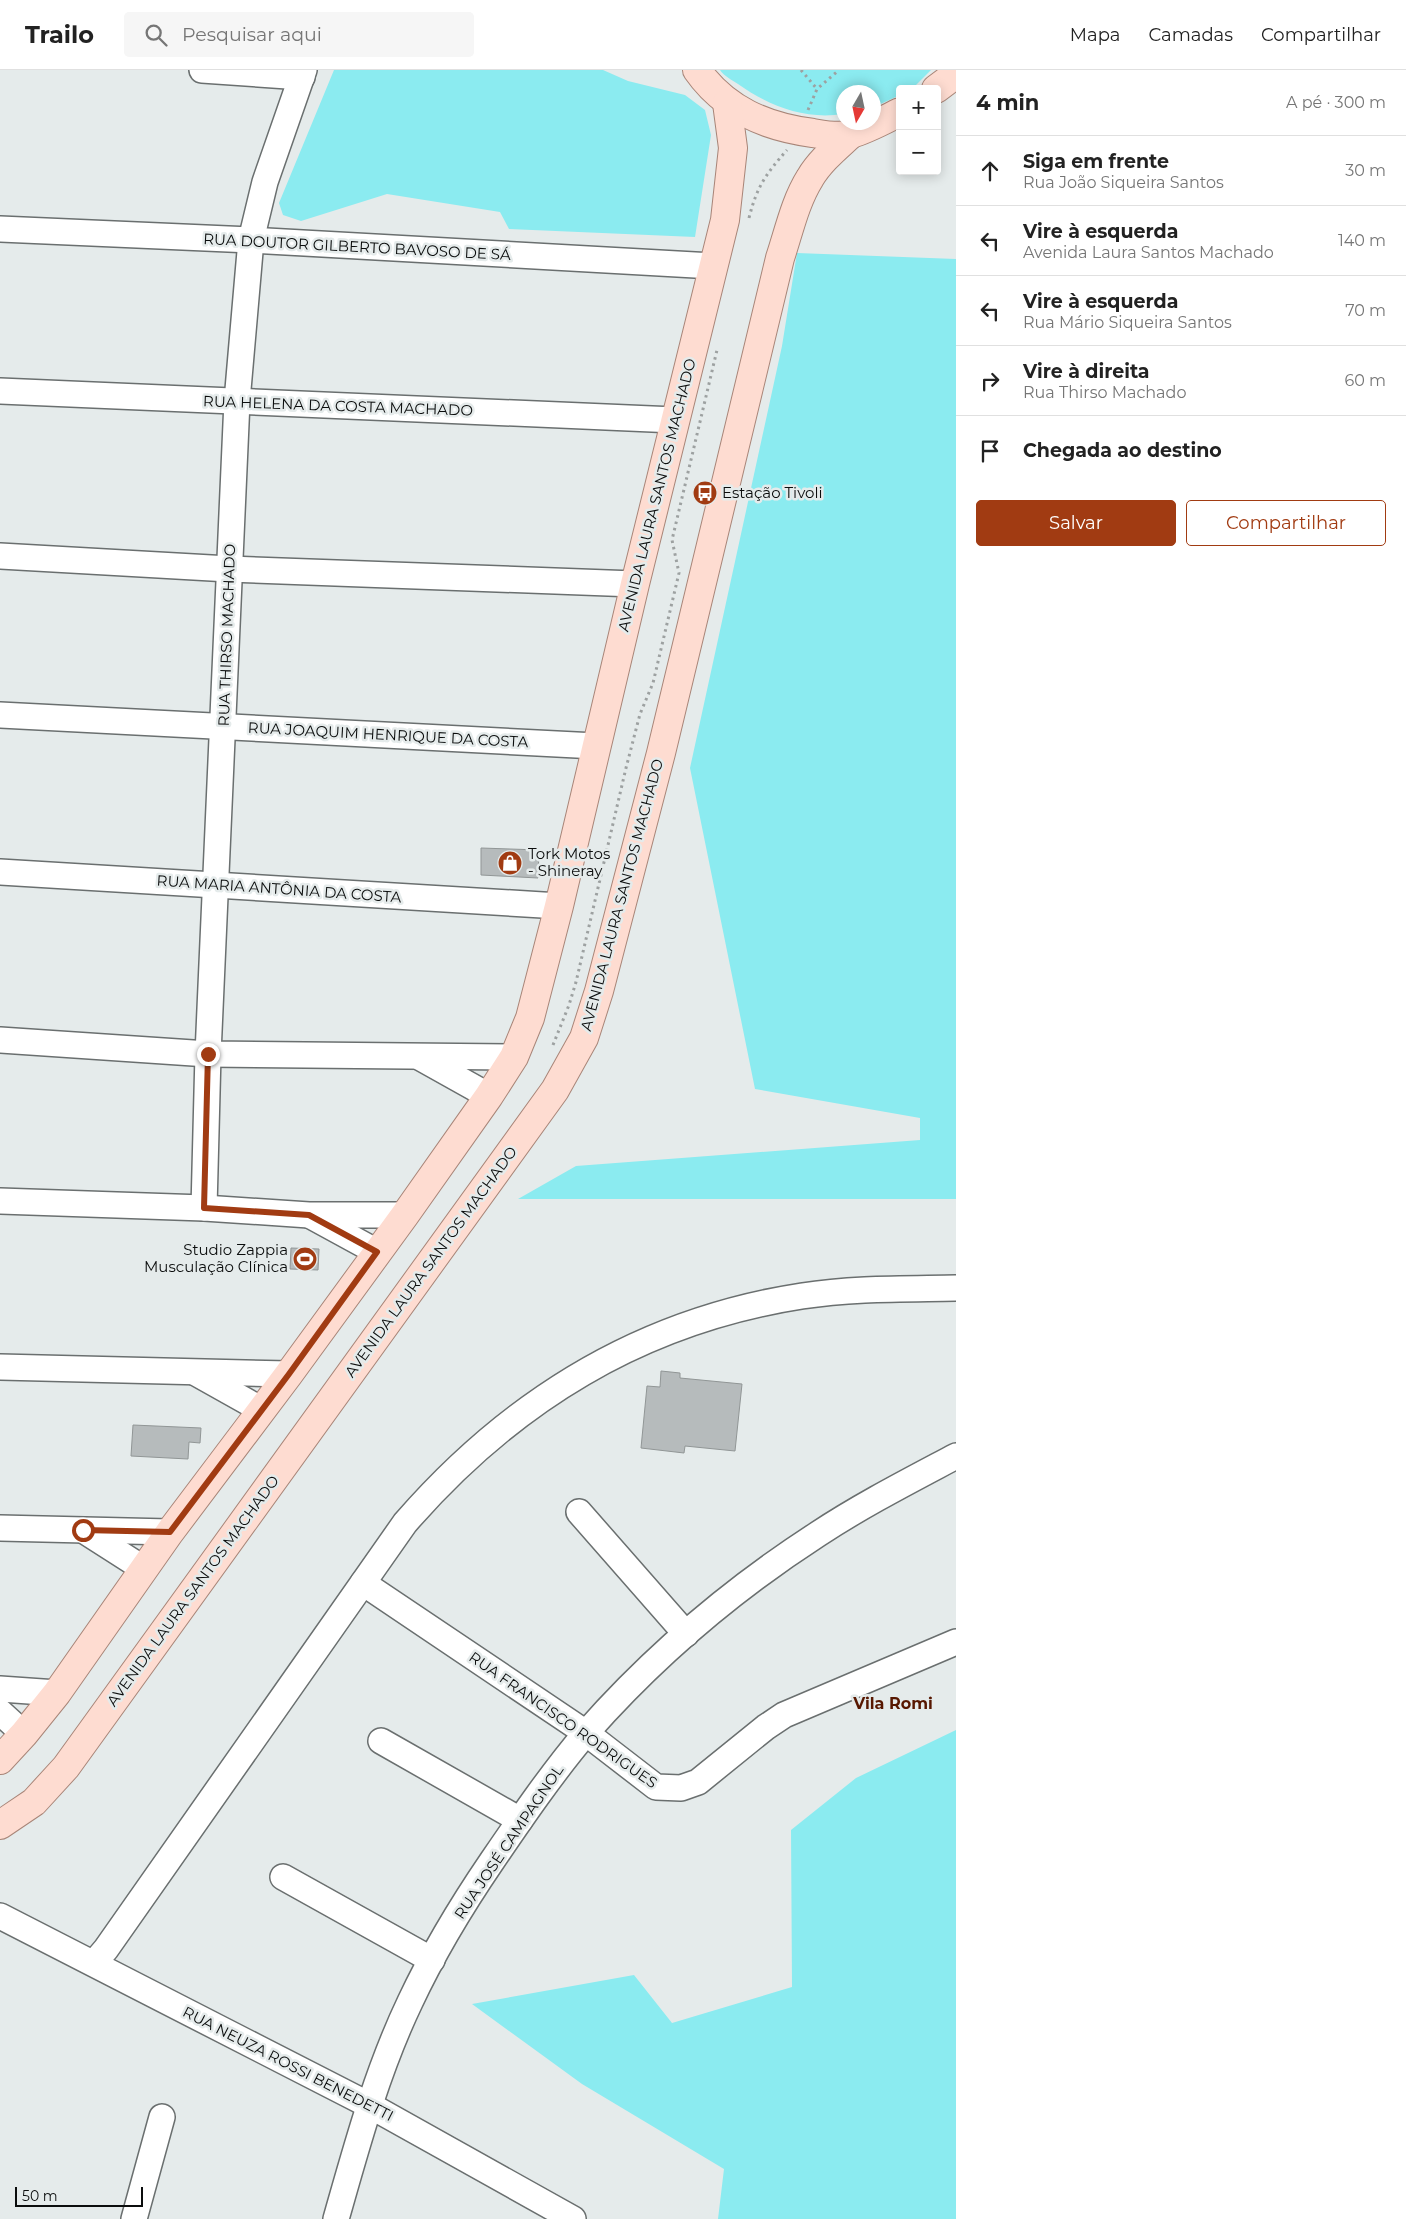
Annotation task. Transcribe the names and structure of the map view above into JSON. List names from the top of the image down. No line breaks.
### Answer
{"streets":{"main road":["AVENIDA LAURA SANTOS MACHADO"],"street":["RUA DOUTOR GILBERTO BAVOSO DE SÁ","RUA HELENA DA COSTA MACHADO","RUA THIRSO MACHADO","RUA JOAQUIM HENRIQUE DA COSTA","RUA MARIA ANTÔNIA DA COSTA","RUA FRANCISCO RODRIGUES","RUA JOSÉ CAMPAGNOL","RUA NEUZA ROSSI BENEDETTI"]},"crossings":[["RUA DOUTOR GILBERTO BAVOSO DE SÁ","AVENIDA LAURA SANTOS MACHADO"],["RUA DOUTOR GILBERTO BAVOSO DE SÁ","RUA THIRSO MACHADO"],["RUA HELENA DA COSTA MACHADO","AVENIDA LAURA SANTOS MACHADO"],["RUA HELENA DA COSTA MACHADO","RUA THIRSO MACHADO"],["AVENIDA LAURA SANTOS MACHADO","RUA JOAQUIM HENRIQUE DA COSTA"],["AVENIDA LAURA SANTOS MACHADO","RUA MARIA ANTÔNIA DA COSTA"],["RUA THIRSO MACHADO","RUA JOAQUIM HENRIQUE DA COSTA"],["RUA THIRSO MACHADO","RUA MARIA ANTÔNIA DA COSTA"],["RUA FRANCISCO RODRIGUES","RUA JOSÉ CAMPAGNOL"],["RUA JOSÉ CAMPAGNOL","RUA NEUZA ROSSI BENEDETTI"]],"districts":["Vila Romi"],"places":{"bus stop":["Estação Tivoli"],"shop":["Tork Motos - Shineray"],"sports":["Studio Zappia Musculação Clínica"]},"scale_bar":"50 m","north":"bottom","page":{"header":"Trailo","search":"Pesquisar aqui","nav":["Mapa","Camadas","Compartilhar"],"heading":["4 min","A pé · 300 m"],"map_buttons":["+","−"],"list":[["Siga em frente","Rua João Siqueira Santos","30 m"],["Vire à esquerda","Avenida Laura Santos Machado","140 m"],["Vire à esquerda","Rua Mário Siqueira Santos","70 m"],["Vire à direita","Rua Thirso Machado","60 m"],"Chegada ao destino"],"buttons":["Salvar","Compartilhar"],"scale":"50 m"}}
